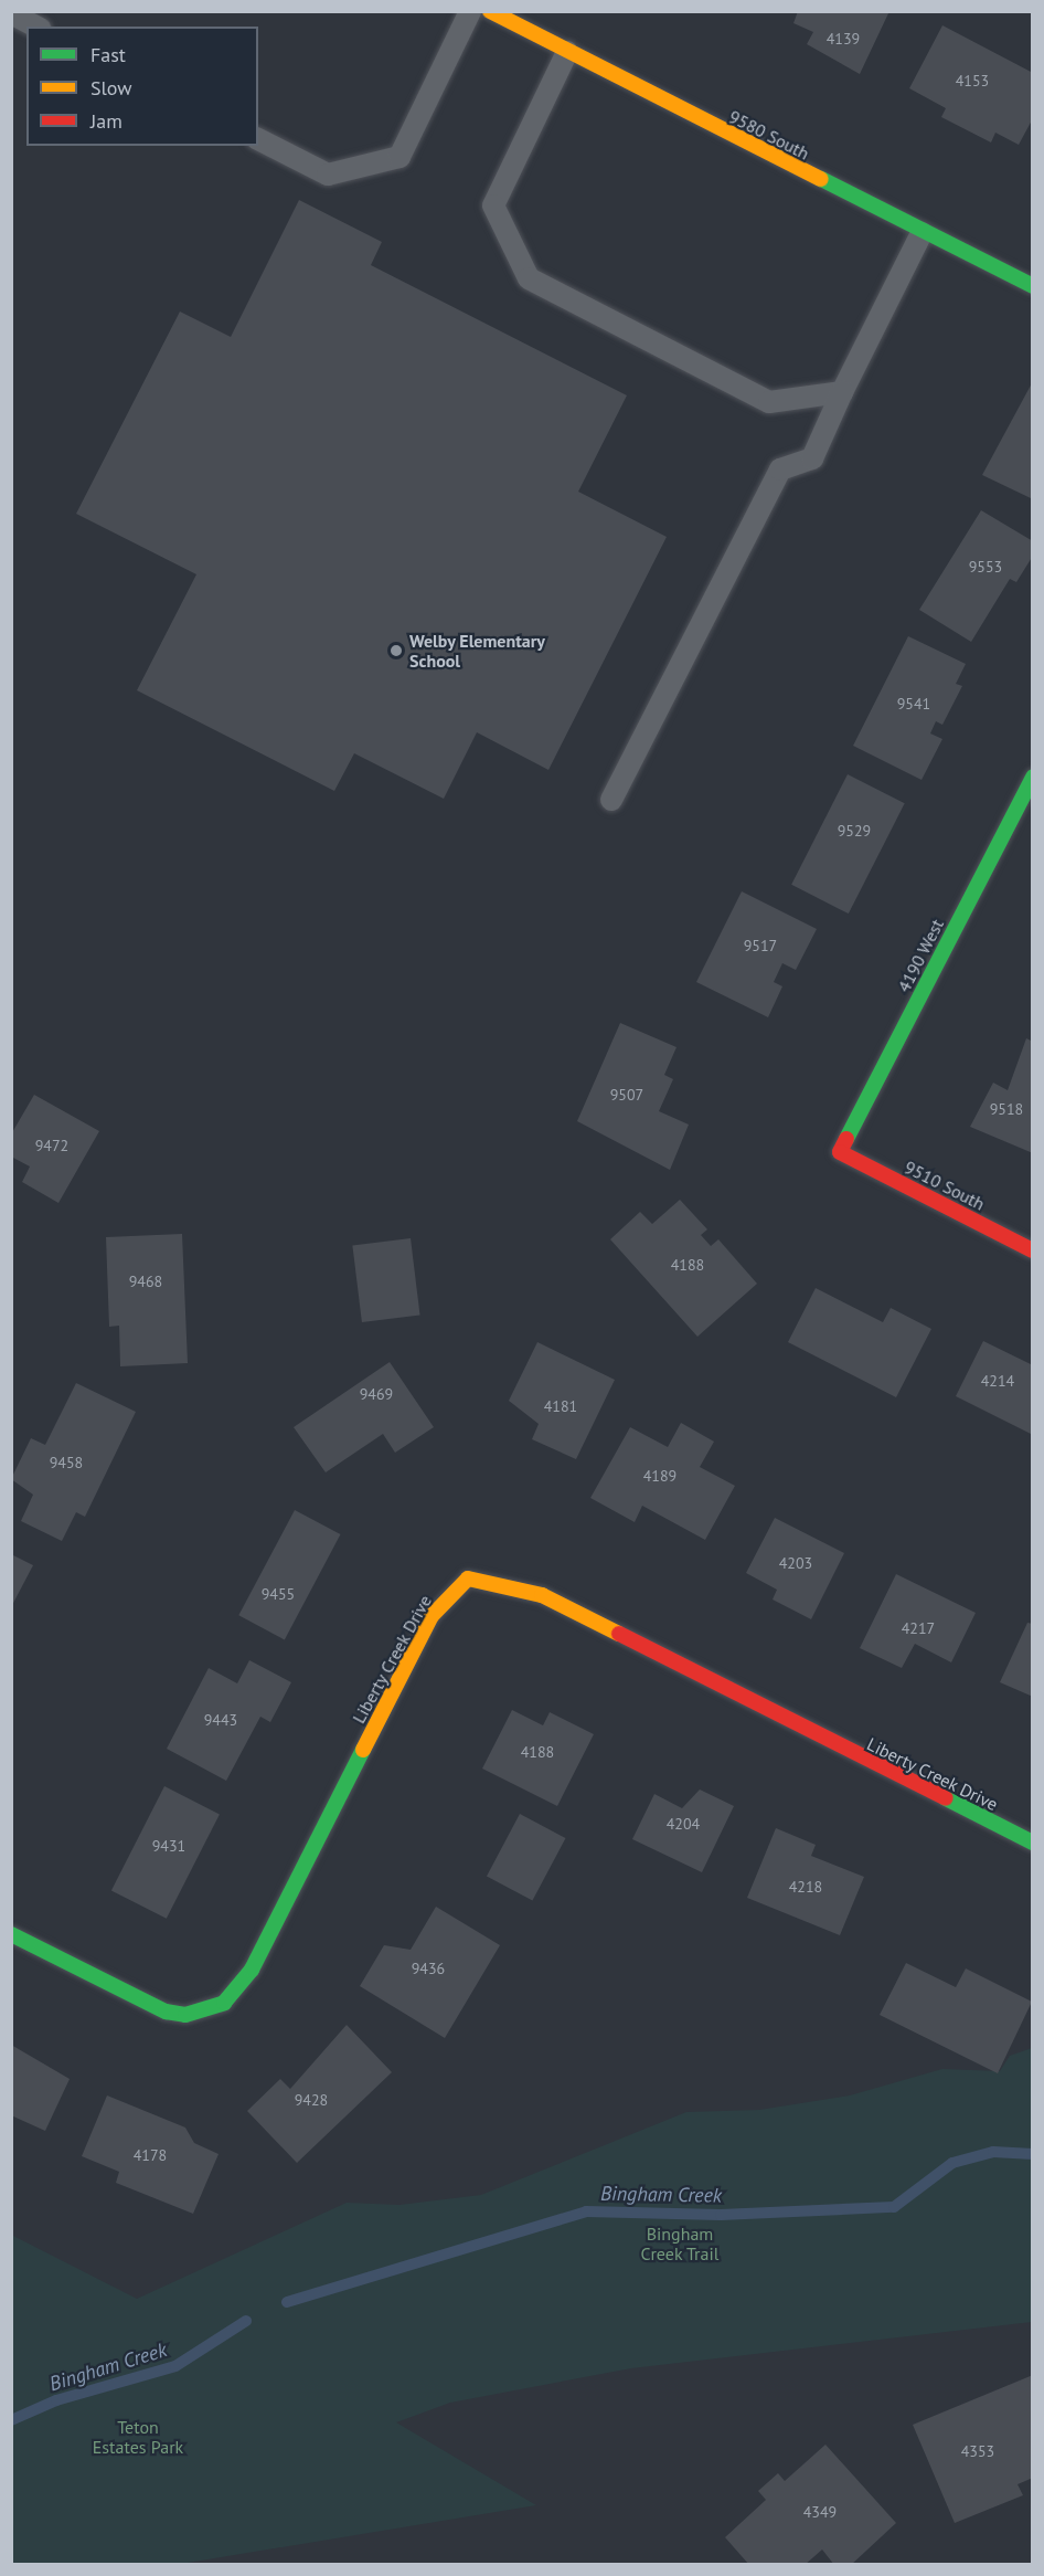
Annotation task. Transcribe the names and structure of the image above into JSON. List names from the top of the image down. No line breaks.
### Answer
{"streets":{"street":["9580 South","4190 West","9510 South","Liberty Creek Drive"]},"crossings":[["4190 West","9510 South"]],"water":["Bingham Creek"],"parks":["Bingham Creek Trail","Teton Estates Park"],"places":["Welby Elementary School"],"house_numbers":["4139","4153","9553","9541","9529","9517","9507","9518","9472","4188","9468","4214","9469","4181","9458","4189","4203","9455","4217","9443","4188","4204","9431","4218","9436","9428","4178","4353","4349"],"legend":["Fast","Slow","Jam"]}
